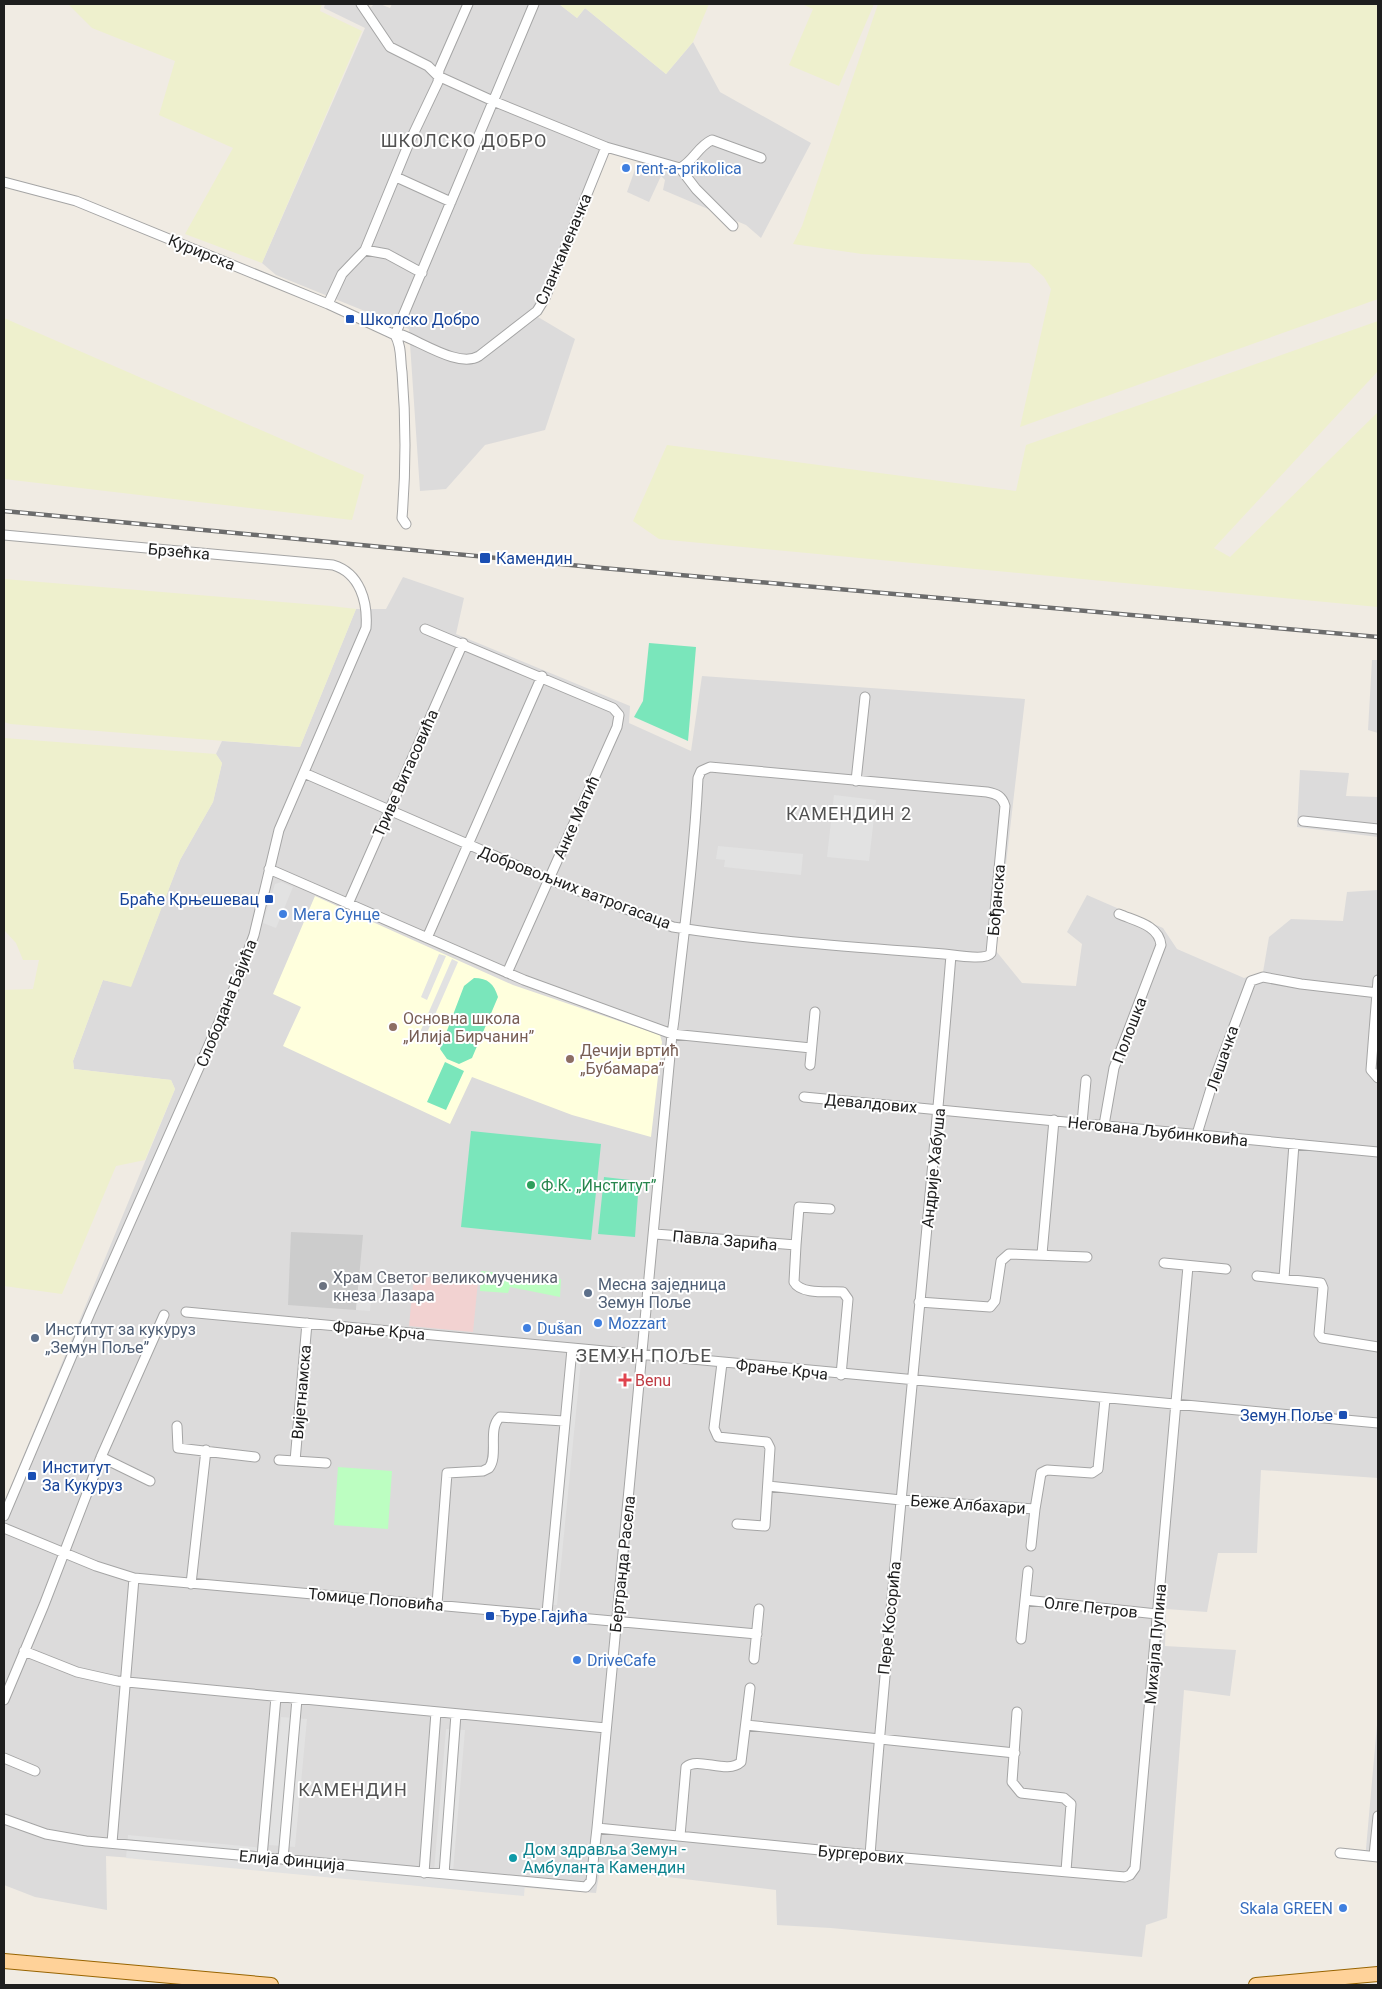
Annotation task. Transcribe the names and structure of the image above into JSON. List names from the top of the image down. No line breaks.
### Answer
{"streets":{"street":["Сланкаменачка","Курирска","Брзећка","Триве Витасовића","Анке Матић","Добровољних ватрогасаца","Бођанска","Слободана Бајића","Полошка","Лешачка","Девалдових","Негована Љубинковића","Андрије Хабуша","Павла Зарића","Фрање Крча","Вијетнамска","Беже Албахари","Бертранда Расела","Томице Поповића","Олге Петров","Пере Косорића","Михајла Пупина","Бургерових","Елија Финција"]},"crossings":[["Сланкаменачка","Курирска"],["Брзећка","Слободана Бајића"],["Триве Витасовића","Добровољних ватрогасаца"],["Анке Матић","Добровољних ватрогасаца"],["Добровољних ватрогасаца","Бођанска"],["Добровољних ватрогасаца","Слободана Бајића"],["Добровољних ватрогасаца","Андрије Хабуша"],["Добровољних ватрогасаца","Бертранда Расела"],["Бођанска","Андрије Хабуша"],["Бођанска","Бертранда Расела"],["Полошка","Негована Љубинковића"],["Лешачка","Негована Љубинковића"],["Девалдових","Негована Љубинковића"],["Девалдових","Андрије Хабуша"],["Негована Љубинковића","Андрије Хабуша"],["Андрије Хабуша","Фрање Крча"],["Андрије Хабуша","Пере Косорића"],["Павла Зарића","Фрање Крча"],["Павла Зарића","Бертранда Расела"],["Фрање Крча","Вијетнамска"],["Фрање Крча","Беже Албахари"],["Фрање Крча","Бертранда Расела"],["Фрање Крча","Пере Косорића"],["Фрање Крча","Михајла Пупина"],["Беже Албахари","Пере Косорића"],["Бертранда Расела","Томице Поповића"],["Бертранда Расела","Бургерових"],["Бертранда Расела","Елија Финција"],["Олге Петров","Михајла Пупина"],["Пере Косорића","Бургерових"],["Михајла Пупина","Бургерових"]],"districts":["ШКОЛСКО ДОБРО","КАМЕНДИН 2","ЗЕМУН ПОЉЕ","КАМЕНДИН"],"places":{"other":["rent-a-prikolica","Мега Сунце","Основна школа „Илија Бирчанин”","Дечији вртић „Бубамара”","Ф.К. „Институт”","Храм Светог великомученика кнеза Лазара","Месна заједница Земун Поље","Mozzart","Dušan","Институт за кукуруз „Земун Поље”","DriveCafe","Дом здравља Земун - Амбуланта Камендин","Skala GREEN"],"transit":["Школско Добро","Камендин","Браће Крњешевац","Земун Поље","Институт За Кукуруз","Ђуре Гајића"],"health":["Benu"]}}
